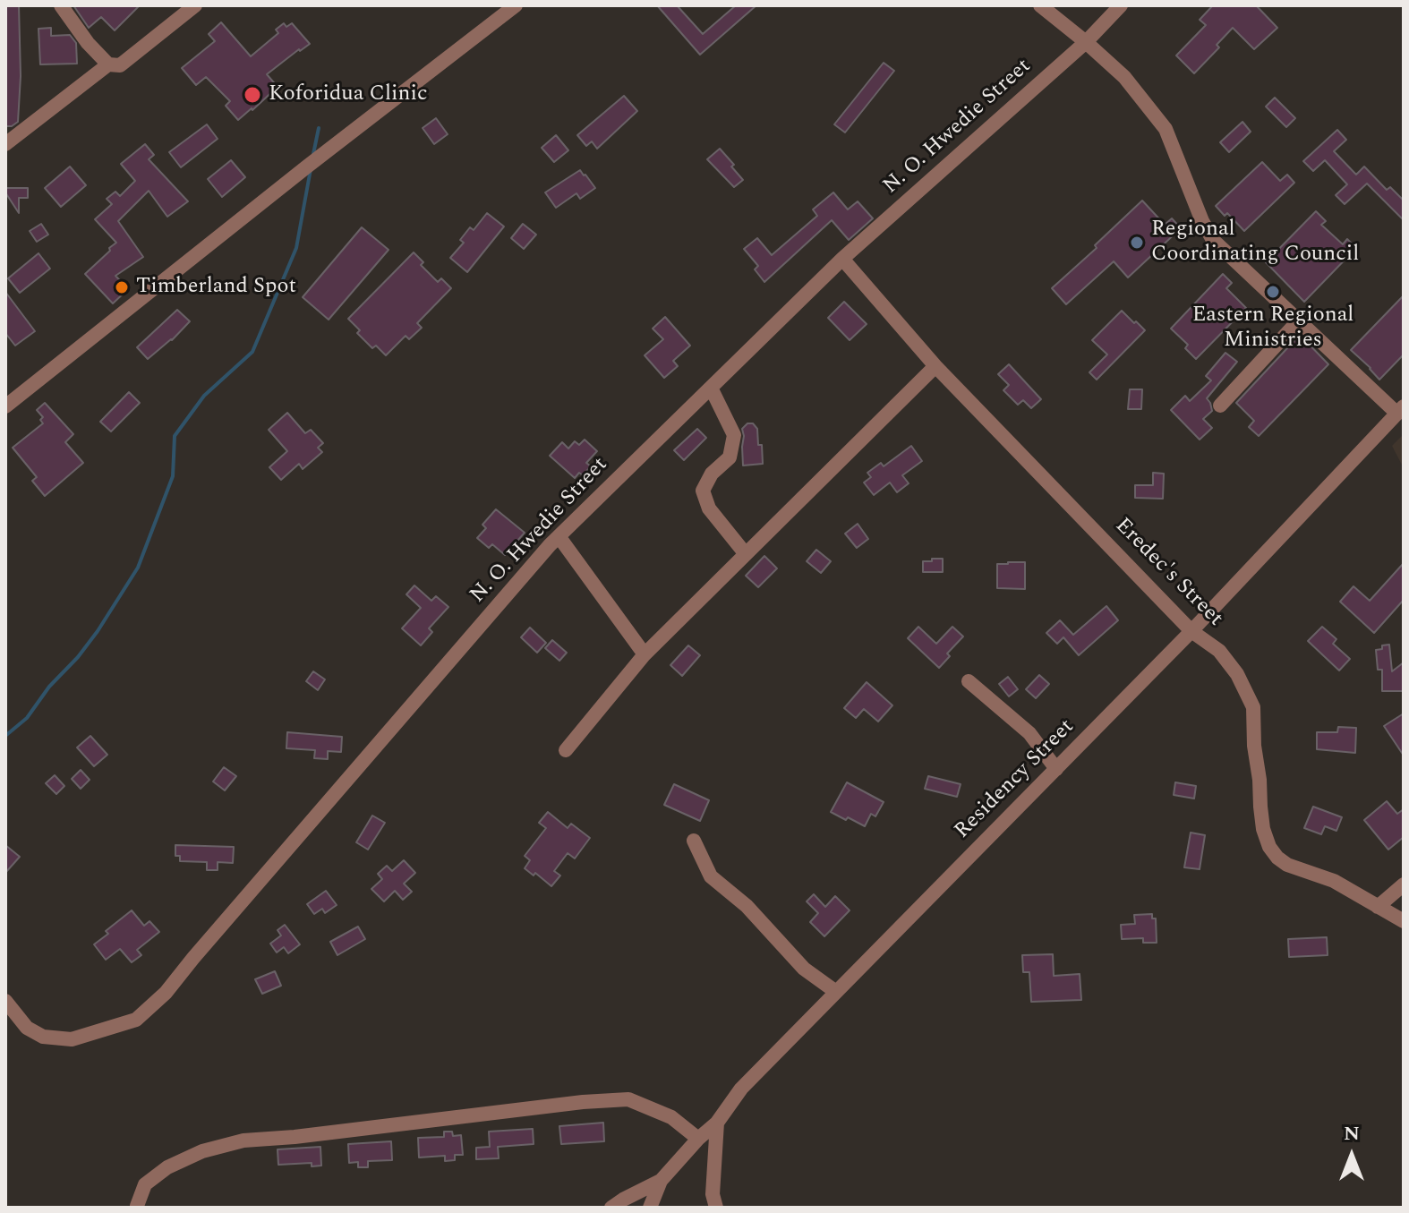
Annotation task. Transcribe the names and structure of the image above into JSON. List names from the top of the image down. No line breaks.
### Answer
{"streets":{"street":["N. O. Hwedie Street","Eredec's Street","Residency Street"]},"crossings":[["N. O. Hwedie Street","Eredec's Street"],["Eredec's Street","Residency Street"]],"places":["Koforidua Clinic","Regional Coordinating Council","Timberland Spot","Eastern Regional Ministries"],"north":"top"}
